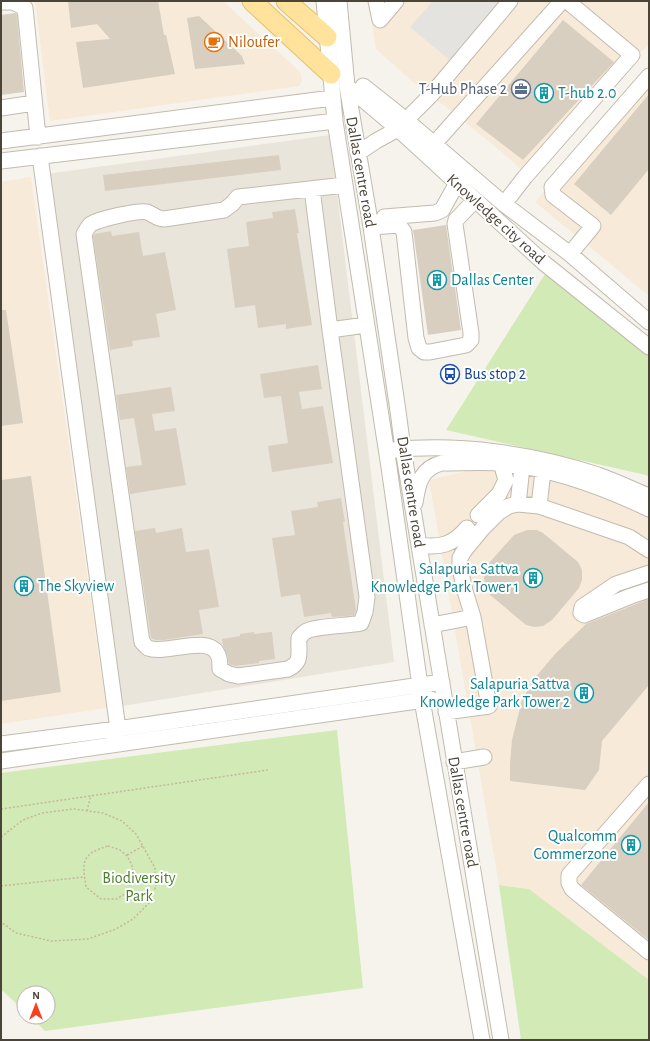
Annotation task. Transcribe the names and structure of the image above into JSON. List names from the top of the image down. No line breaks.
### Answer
{"streets":{"street":["Dallas centre road","Knowledge city road"]},"crossings":[["Dallas centre road","Knowledge city road"]],"parks":["Biodiversity Park"],"places":{"cafe":["Niloufer"],"office":["T-Hub Phase 2"],"building":["T-hub 2.0","Dallas Center","Salapuria Sattva Knowledge Park Tower 1","The Skyview","Salapuria Sattva Knowledge Park Tower 2","Qualcomm Commerzone"],"bus stop":["Bus stop 2"]},"north":"top"}
